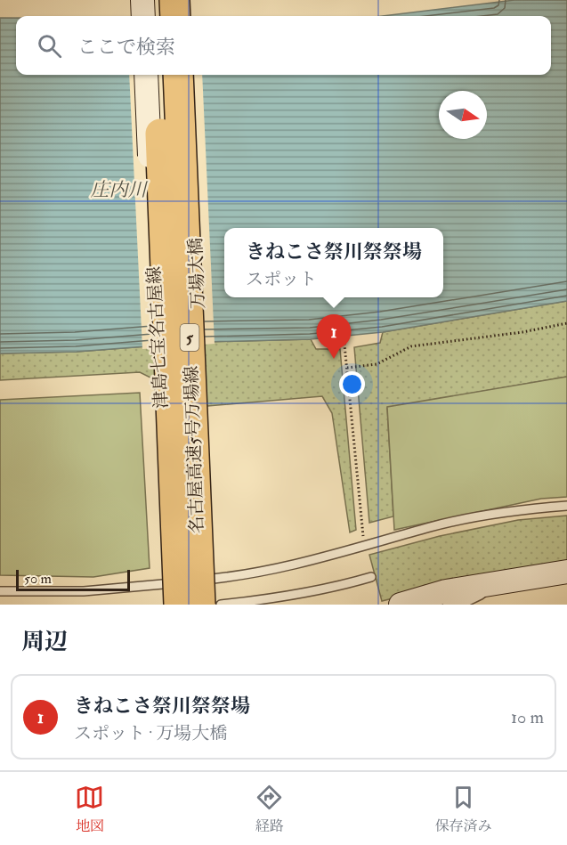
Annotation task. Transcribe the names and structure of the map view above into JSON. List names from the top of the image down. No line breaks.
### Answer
{"streets":{"highway":["5","名古屋高速5号万場線"],"main road":["万場大橋","津島七宝名古屋線"]},"water":["庄内川"],"scale_bar":"50 m","north":"right","page":{"search":"ここで検索","popup":["きねこさ祭川祭祭場","スポット"],"pins":"1","scale":"50 m","heading":"周辺","list":[{"mark":"1","name":"きねこさ祭川祭祭場","note":"スポット · 万場大橋","value":"10 m"}],"nav":["地図","経路","保存済み"]}}
